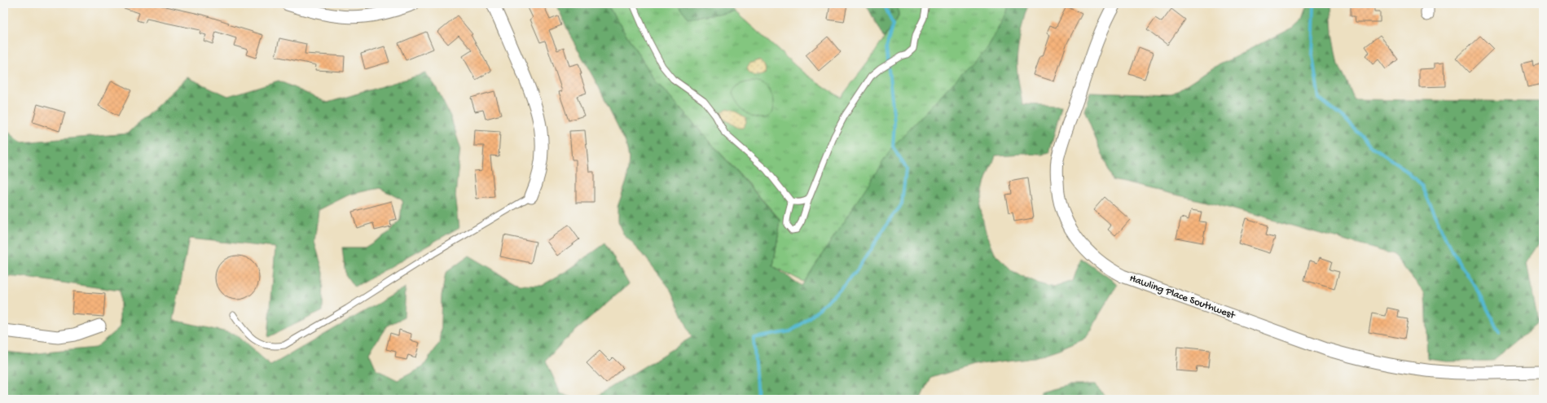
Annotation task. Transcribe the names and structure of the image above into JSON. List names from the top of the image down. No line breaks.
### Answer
{"streets":{"street":["Hawling Place Southwest"]}}
